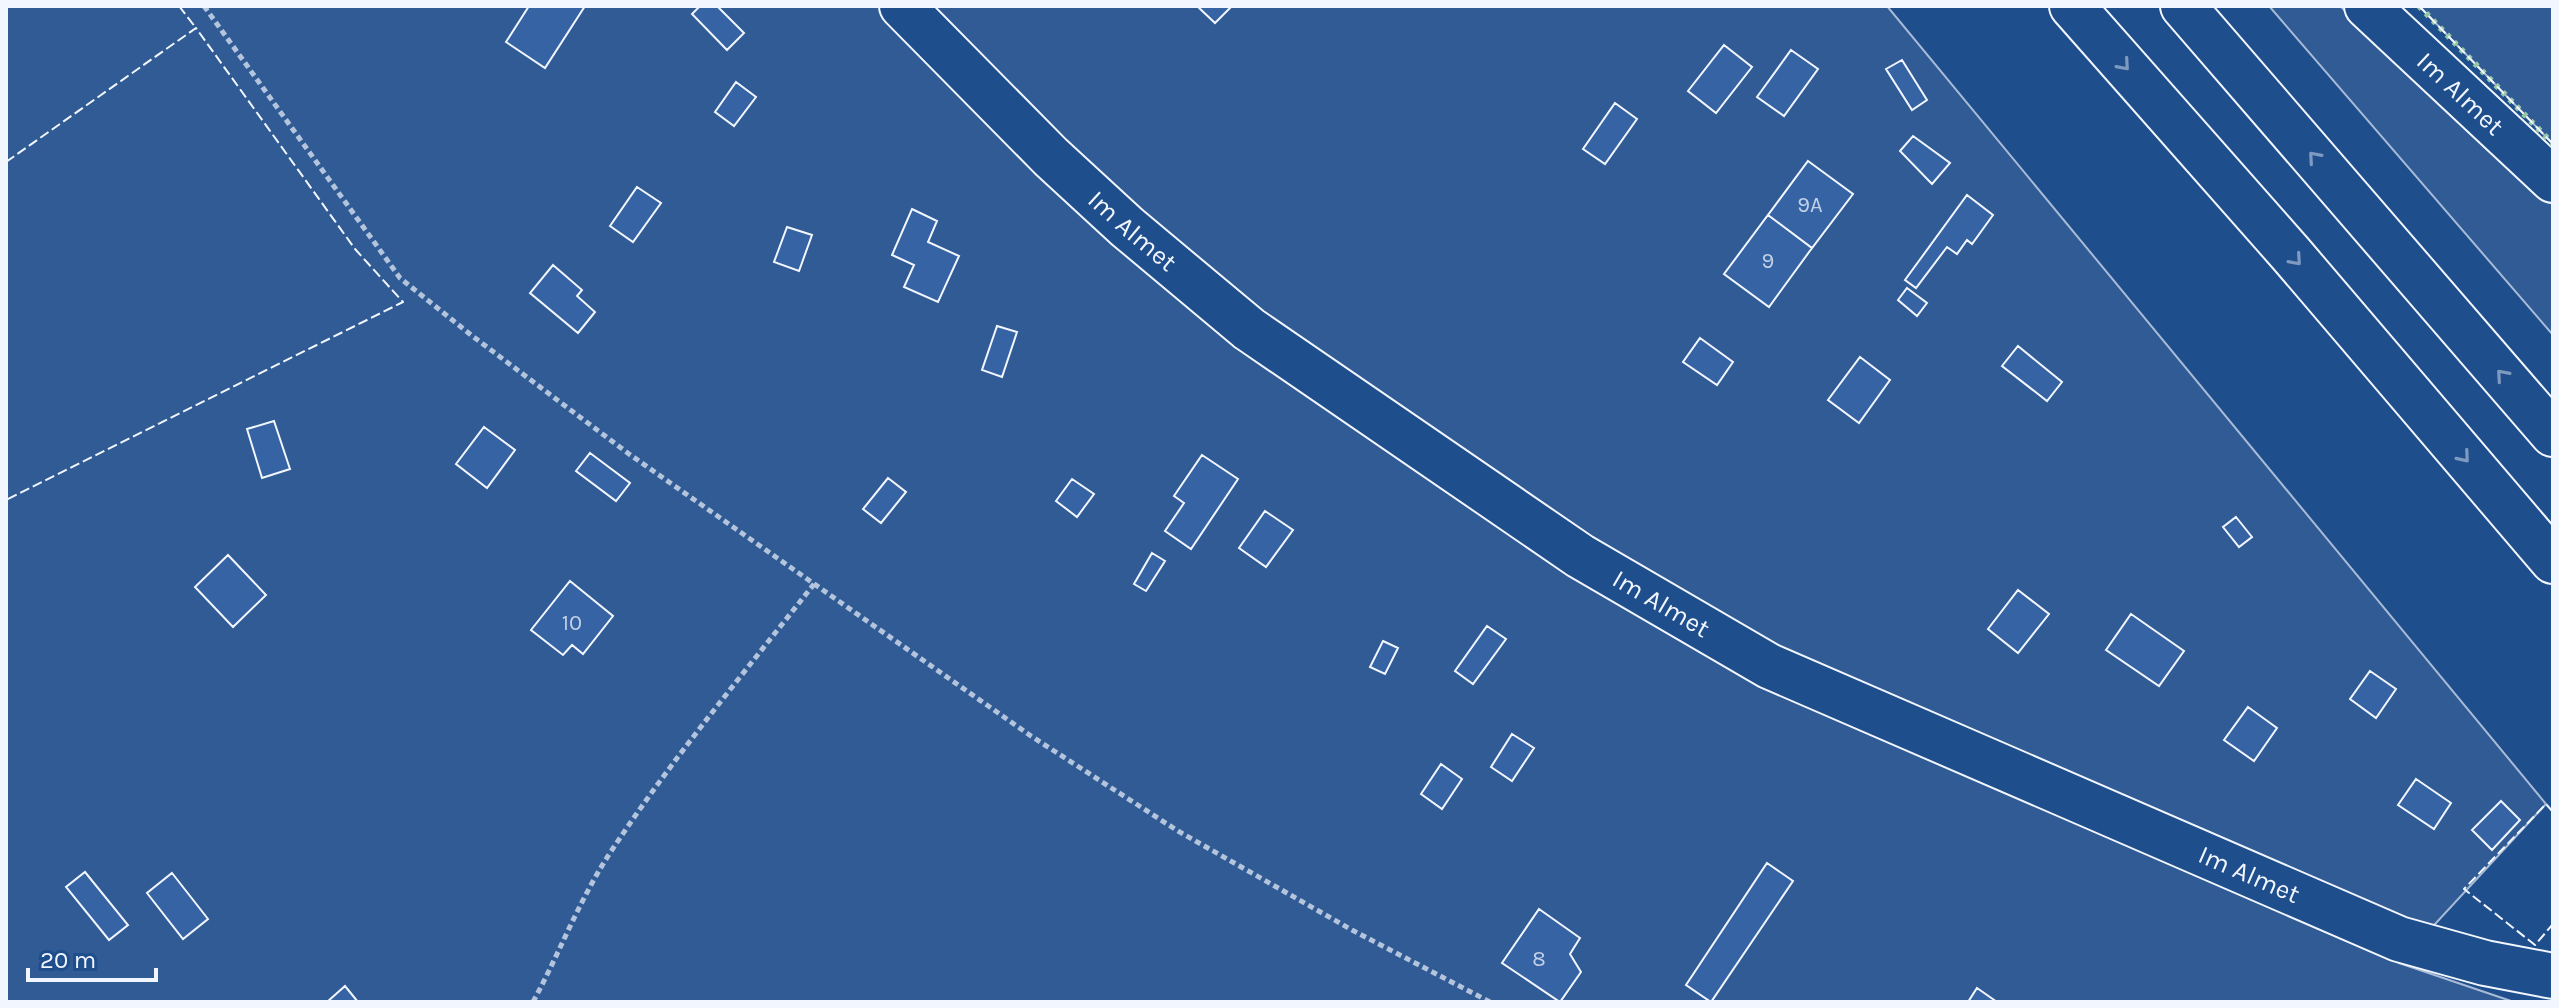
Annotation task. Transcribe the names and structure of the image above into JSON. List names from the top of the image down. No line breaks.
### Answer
{"streets":{"main road":["Im Almet"]},"house_numbers":["9A","9","10","8"],"scale_bar":"20 m"}
